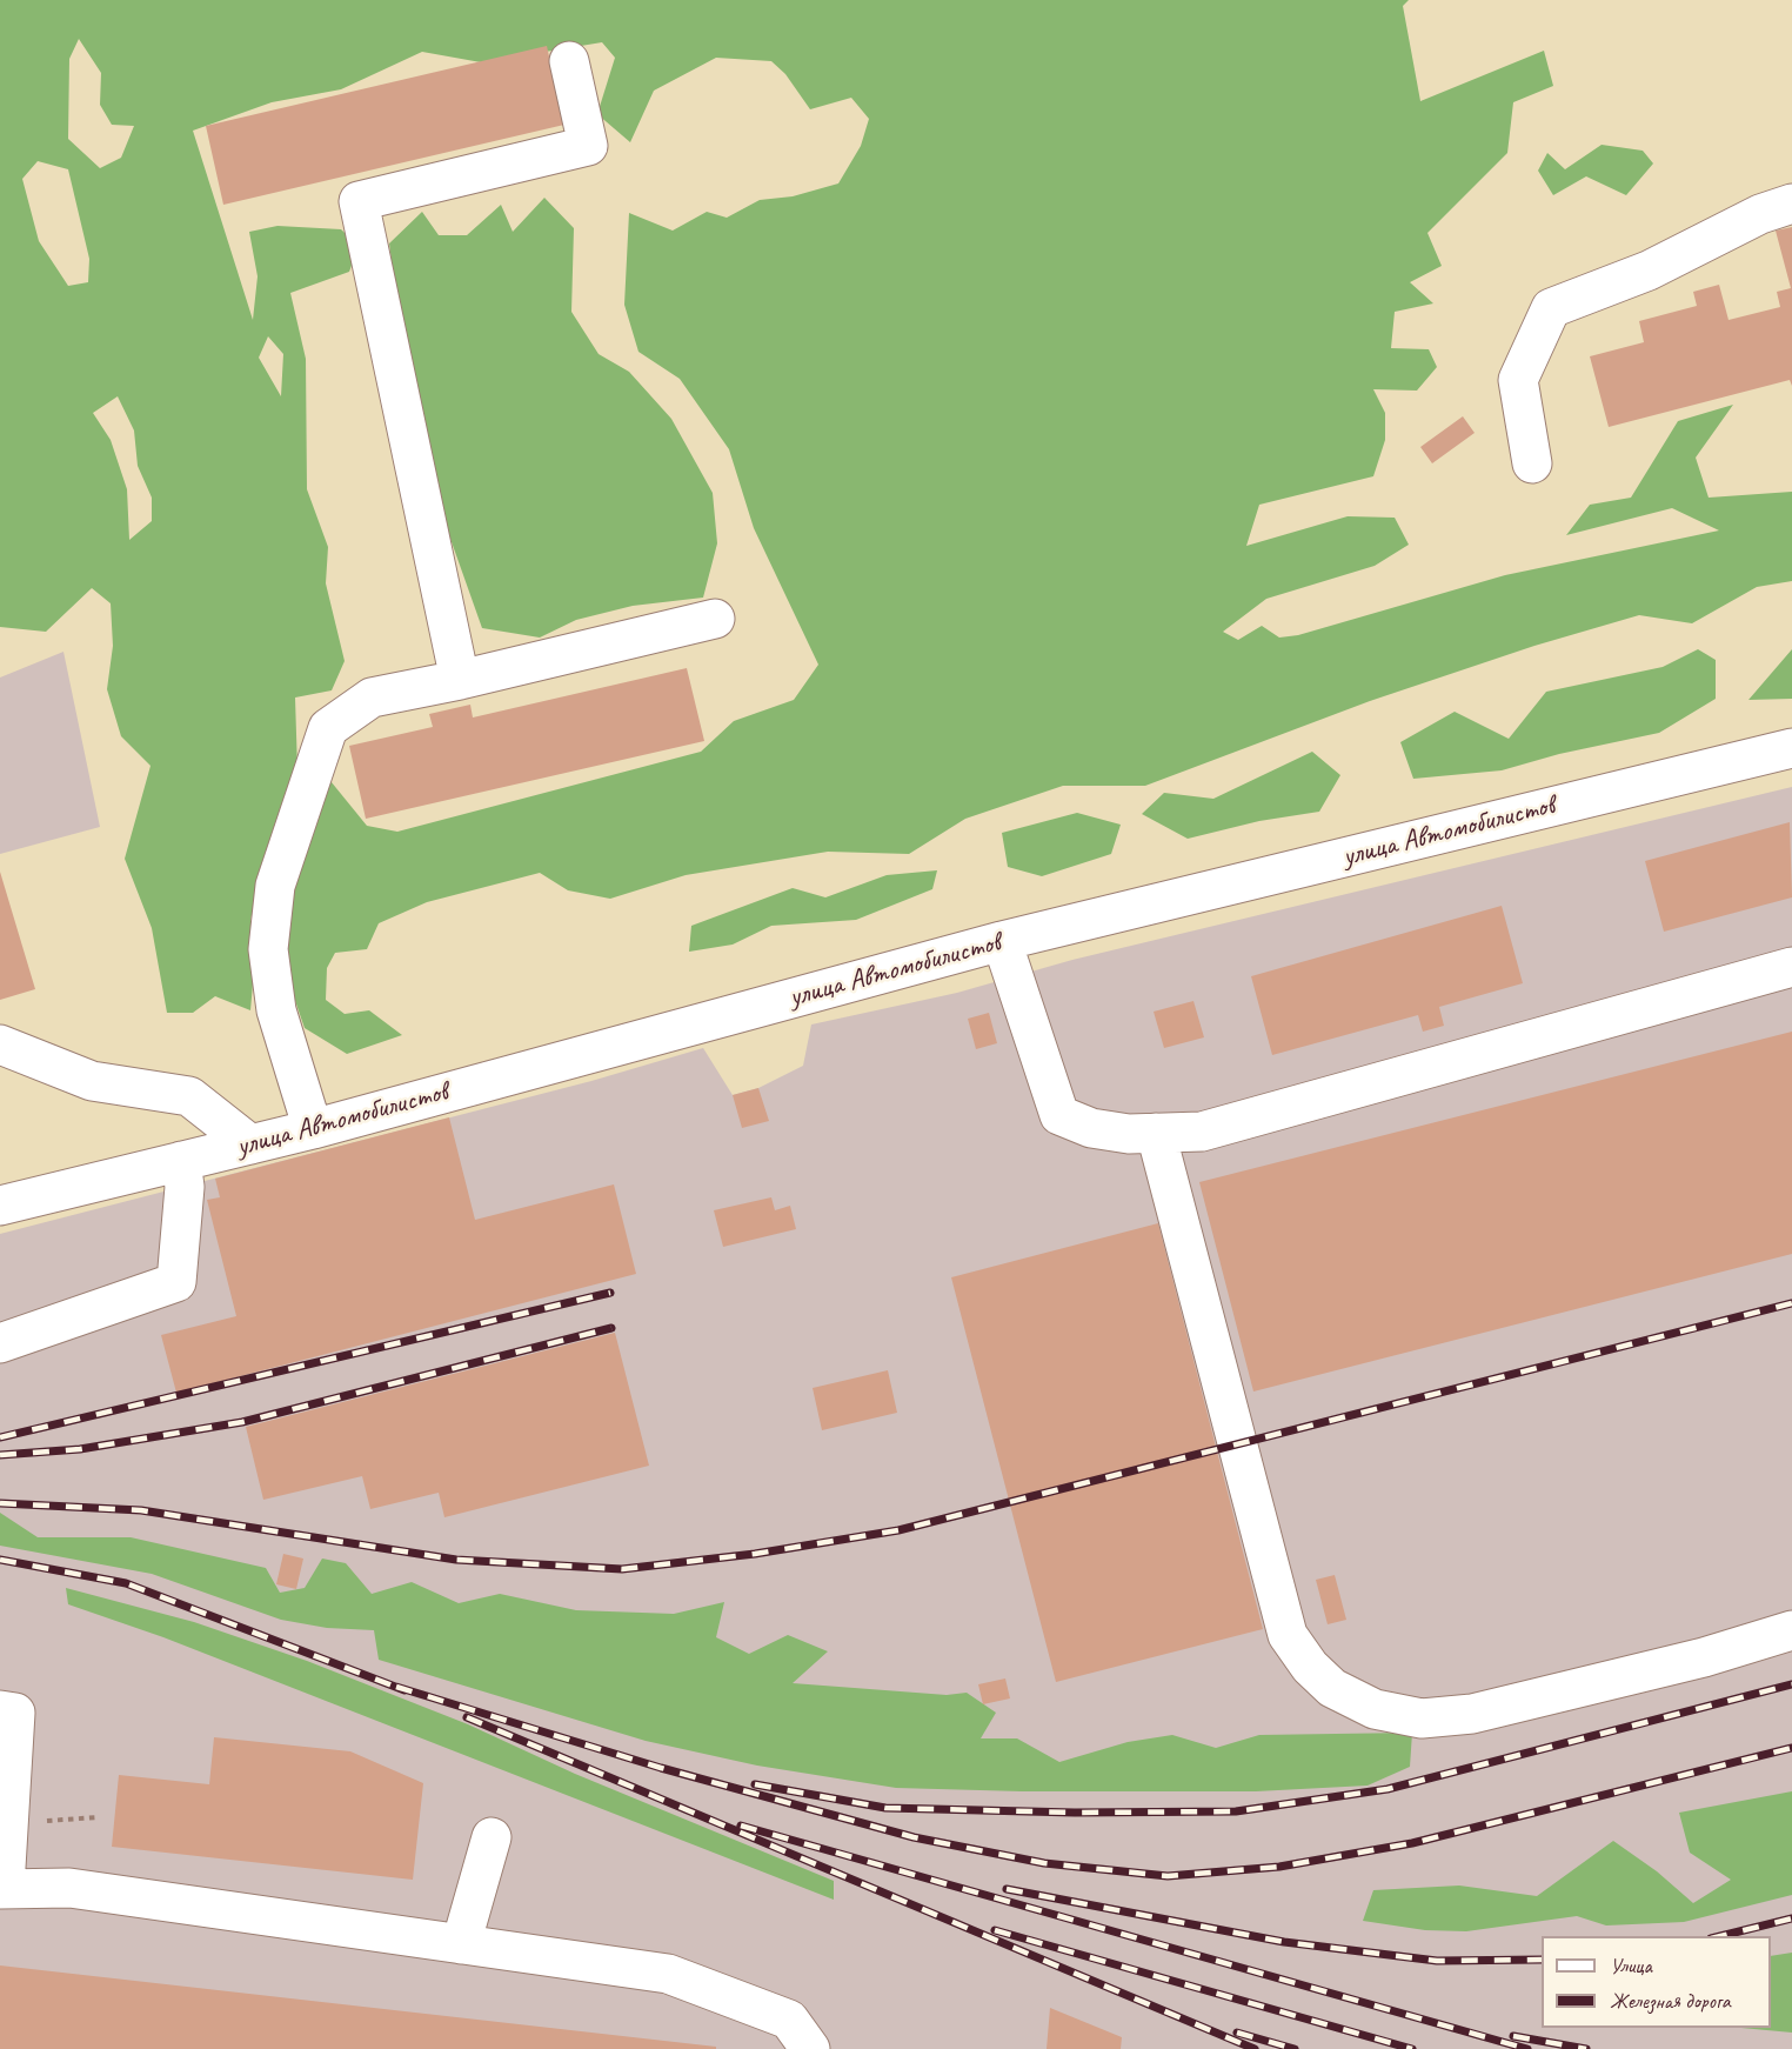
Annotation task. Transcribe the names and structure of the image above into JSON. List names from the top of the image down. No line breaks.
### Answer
{"streets":{"street":["улица Автомобилистов"]},"legend":["Улица","Железная дорога"]}
